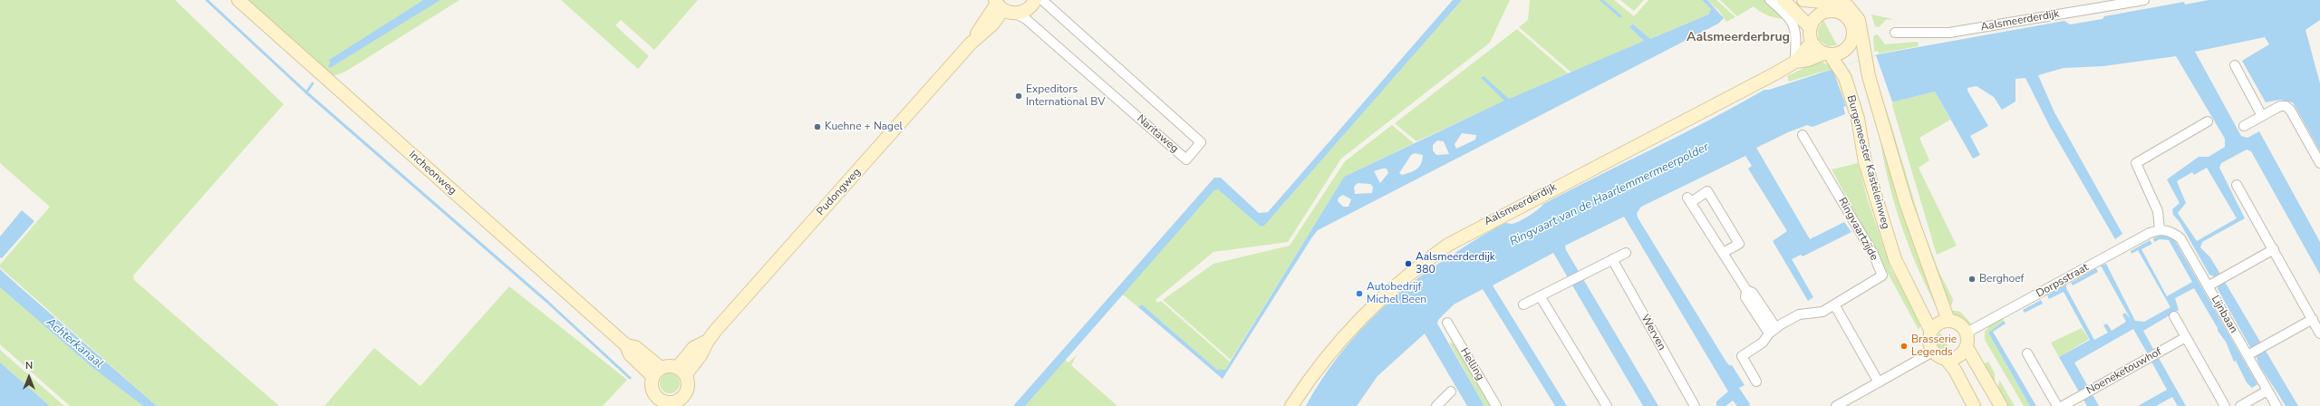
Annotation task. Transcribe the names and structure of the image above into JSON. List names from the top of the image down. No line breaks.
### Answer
{"streets":{"street":["Aalsmeerderdijk","Naritaweg","Burgemeester Kasteleinweg","Incheonweg","Pudongweg","Ringvaartzijde","Dorpsstraat","Lijnbaan","Werven","Helling","Noeneketouwhof"]},"crossings":[["Aalsmeerderdijk","Burgemeester Kasteleinweg"],["Burgemeester Kasteleinweg","Dorpsstraat"],["Incheonweg","Pudongweg"],["Dorpsstraat","Lijnbaan"]],"districts":["Aalsmeerderbrug"],"water":["Ringvaart van de Haarlemmermeerpolder","Achterkanaal"],"places":["Expeditors International BV","Kuehne + Nagel","Aalsmeerderdijk 380","Berghoef","Autobedrijf Michel Been","Brasserie Legends"],"north":"top"}
